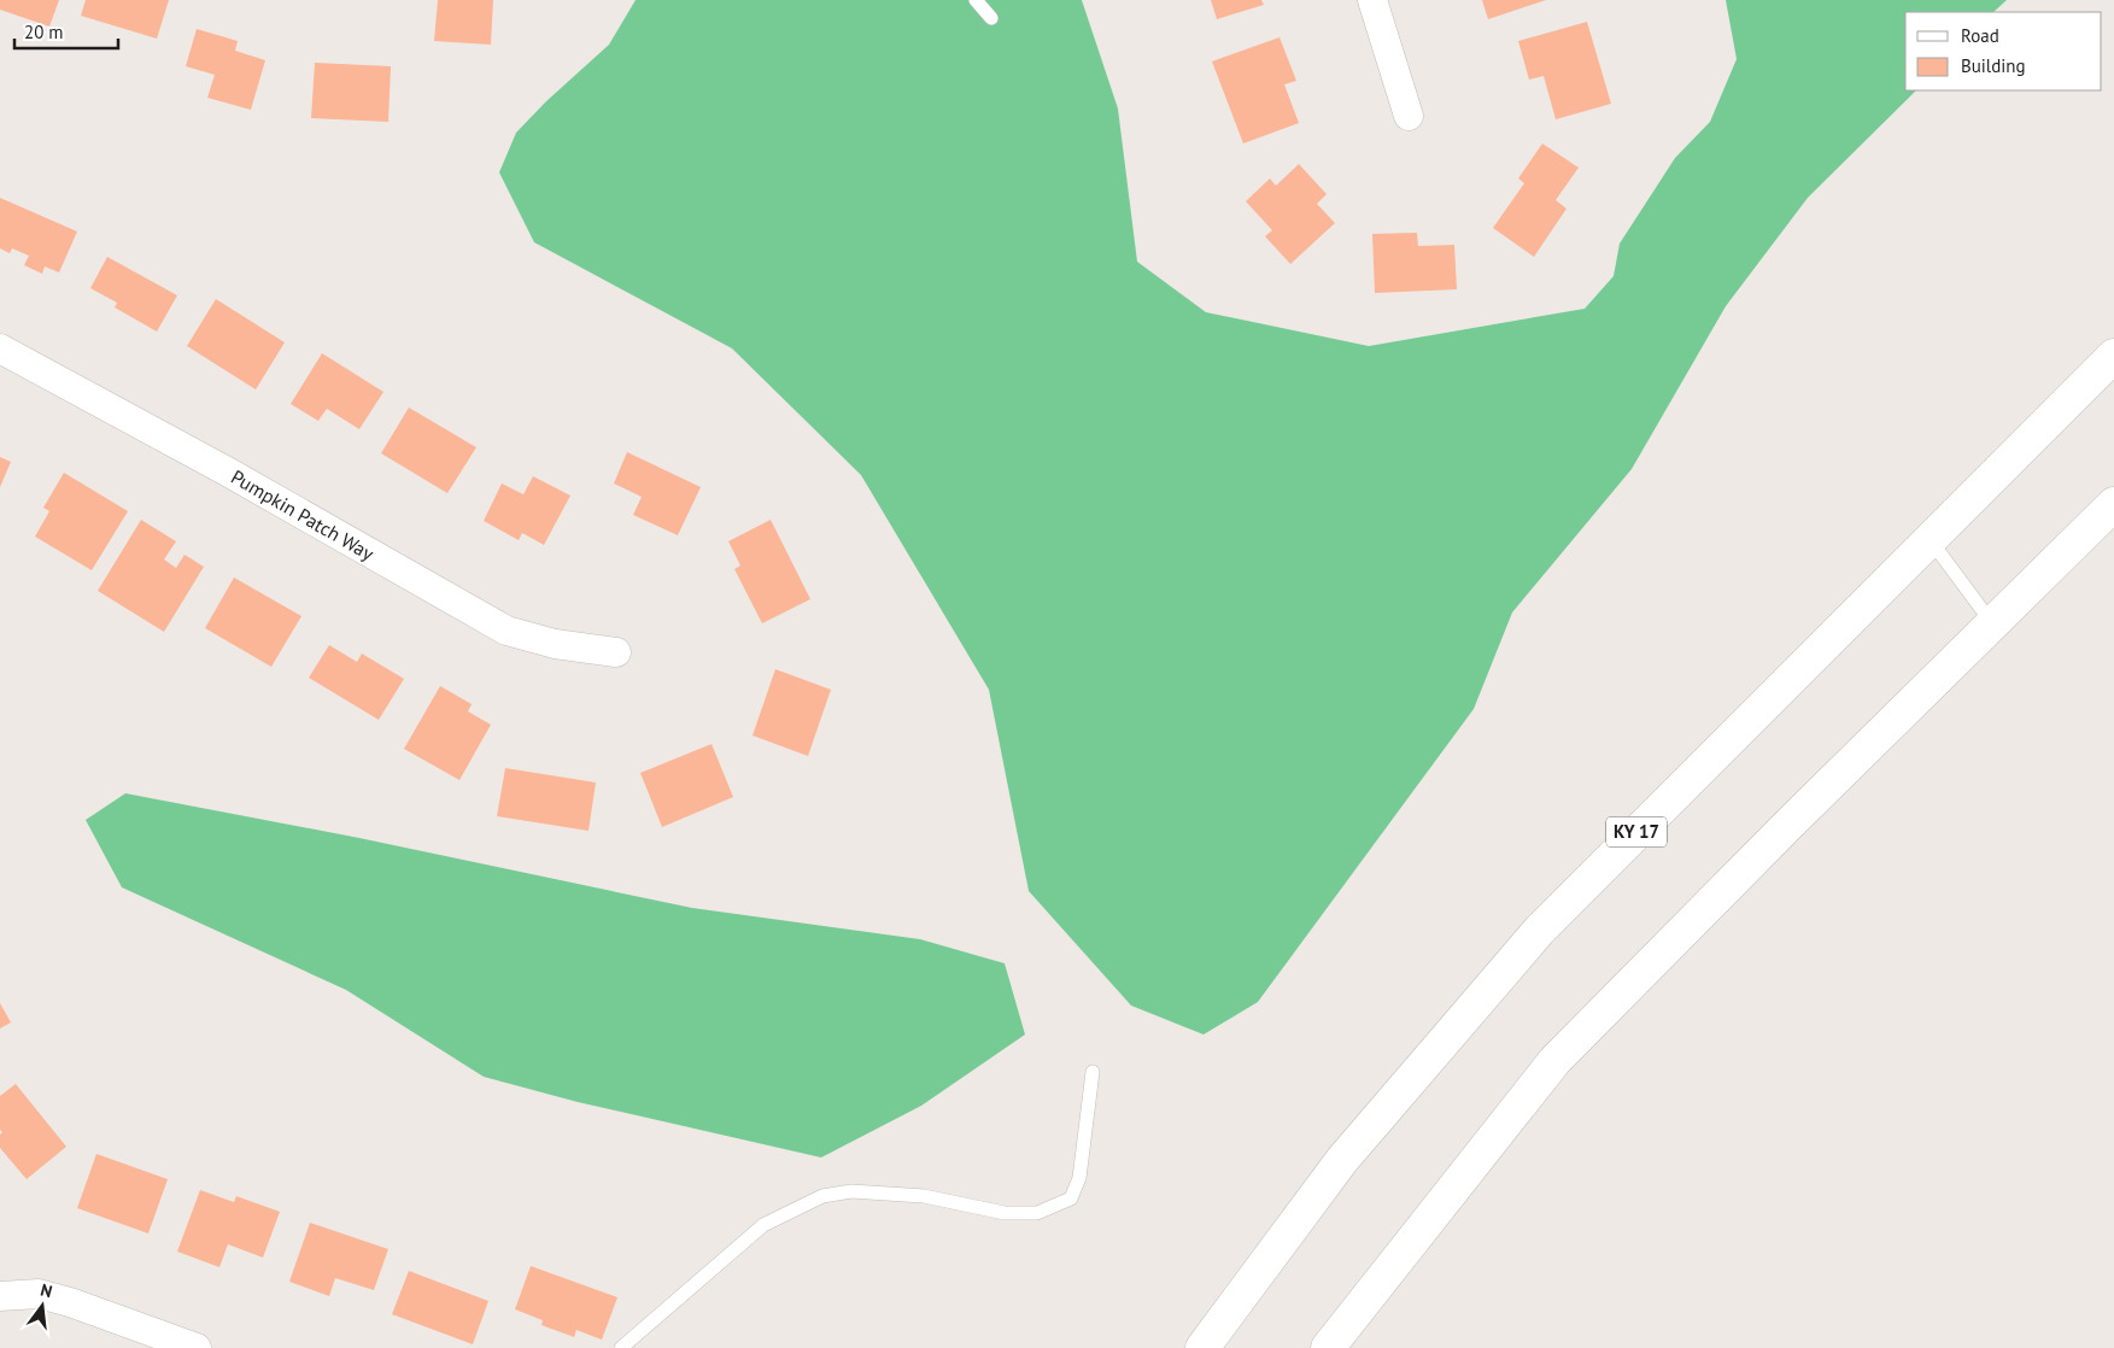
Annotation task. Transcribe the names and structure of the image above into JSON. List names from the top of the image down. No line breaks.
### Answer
{"streets":{"main road":["KY 17"],"street":["Pumpkin Patch Way"]},"legend":["Road","Building"],"scale_bar":"20 m","north":"top"}
